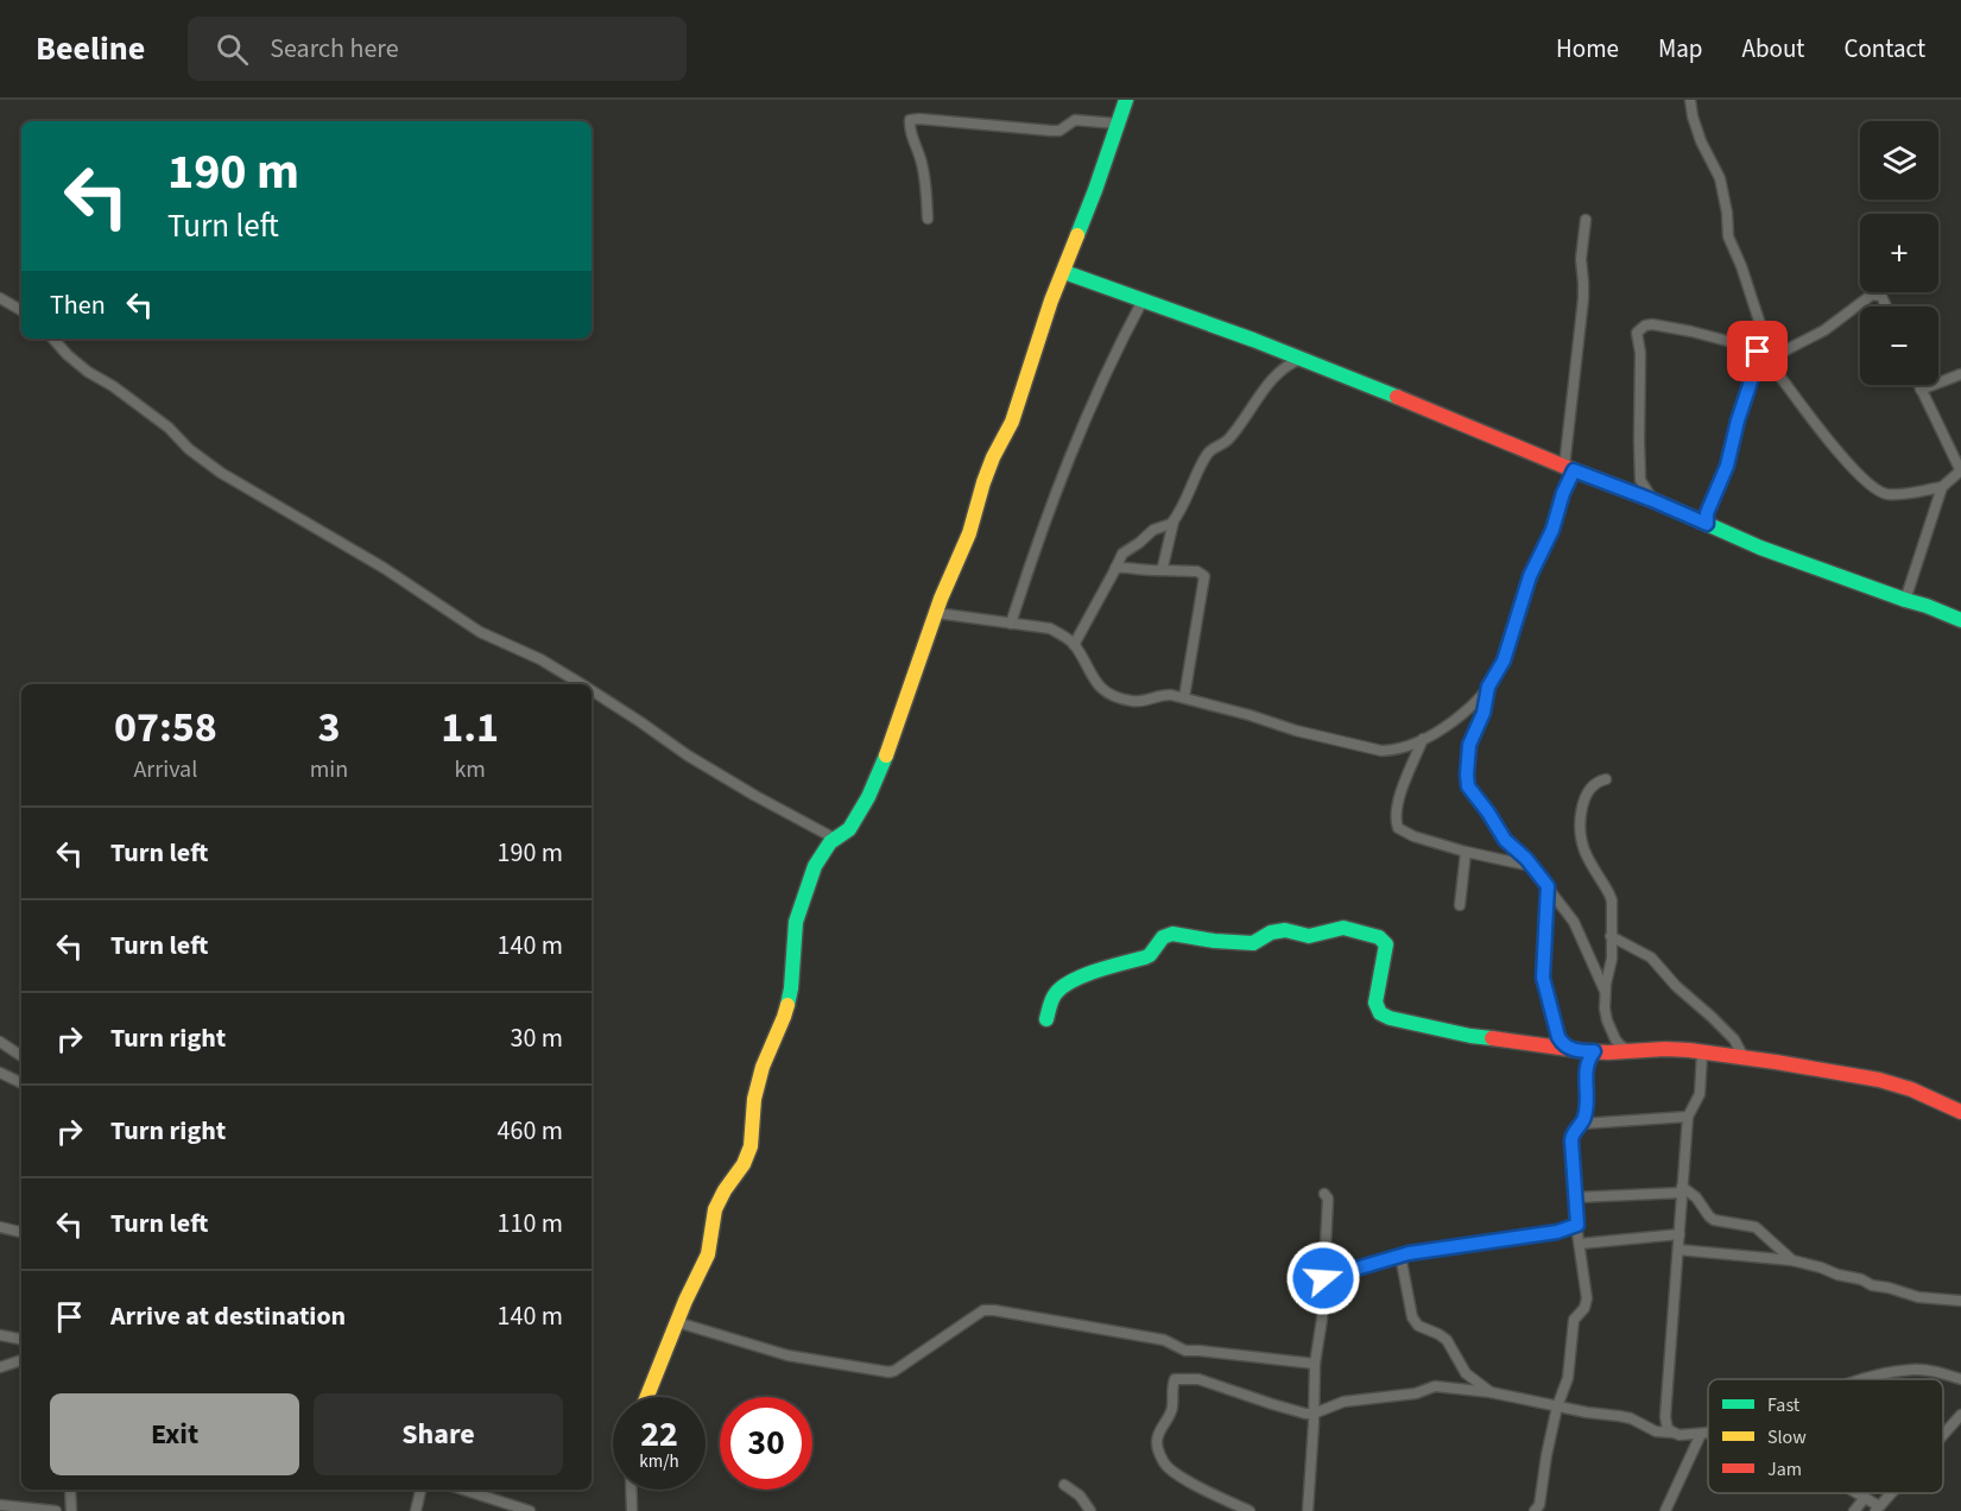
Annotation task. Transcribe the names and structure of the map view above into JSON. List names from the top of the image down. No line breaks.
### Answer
{"legend":["Fast","Slow","Jam"],"page":{"header":"Beeline","search":"Search here","nav":["Home","Map","About","Contact"],"map_buttons":["+","−"],"turn":["190 m","Turn left"],"then":"Then","eta":["07:58","Arrival","3","min","1.1","km"],"list":[{"name":"Turn left","value":"190 m"},{"name":"Turn left","value":"140 m"},{"name":"Turn right","value":"30 m"},{"name":"Turn right","value":"460 m"},{"name":"Turn left","value":"110 m"},{"name":"Arrive at destination","value":"140 m"}],"buttons":["Exit","Share"],"speed":"22 km/h","limit":"30"}}
